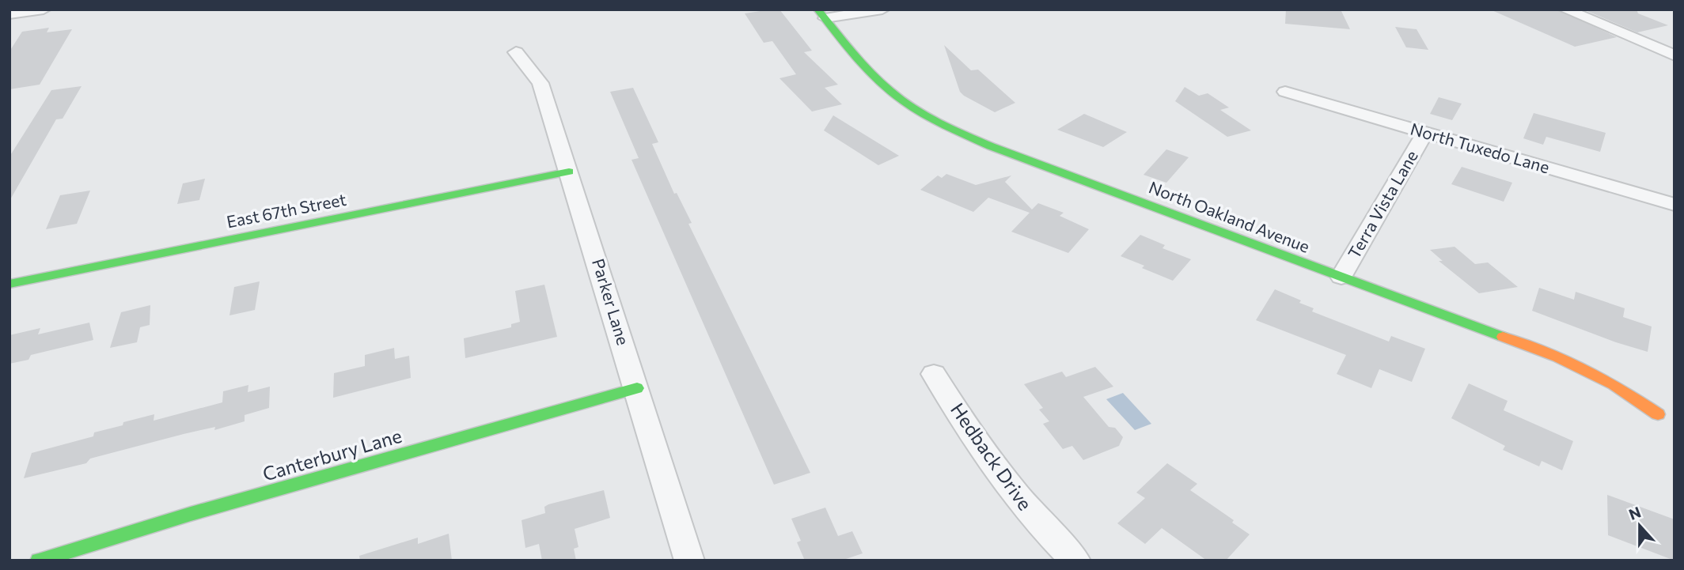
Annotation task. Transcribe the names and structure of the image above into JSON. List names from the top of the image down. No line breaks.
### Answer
{"streets":{"street":["North Tuxedo Lane","Terra Vista Lane","East 67th Street","North Oakland Avenue","Parker Lane","Canterbury Lane","Hedback Drive"]},"crossings":[["North Tuxedo Lane","Terra Vista Lane"],["Terra Vista Lane","North Oakland Avenue"],["East 67th Street","Parker Lane"],["Parker Lane","Canterbury Lane"]],"north":"top"}
